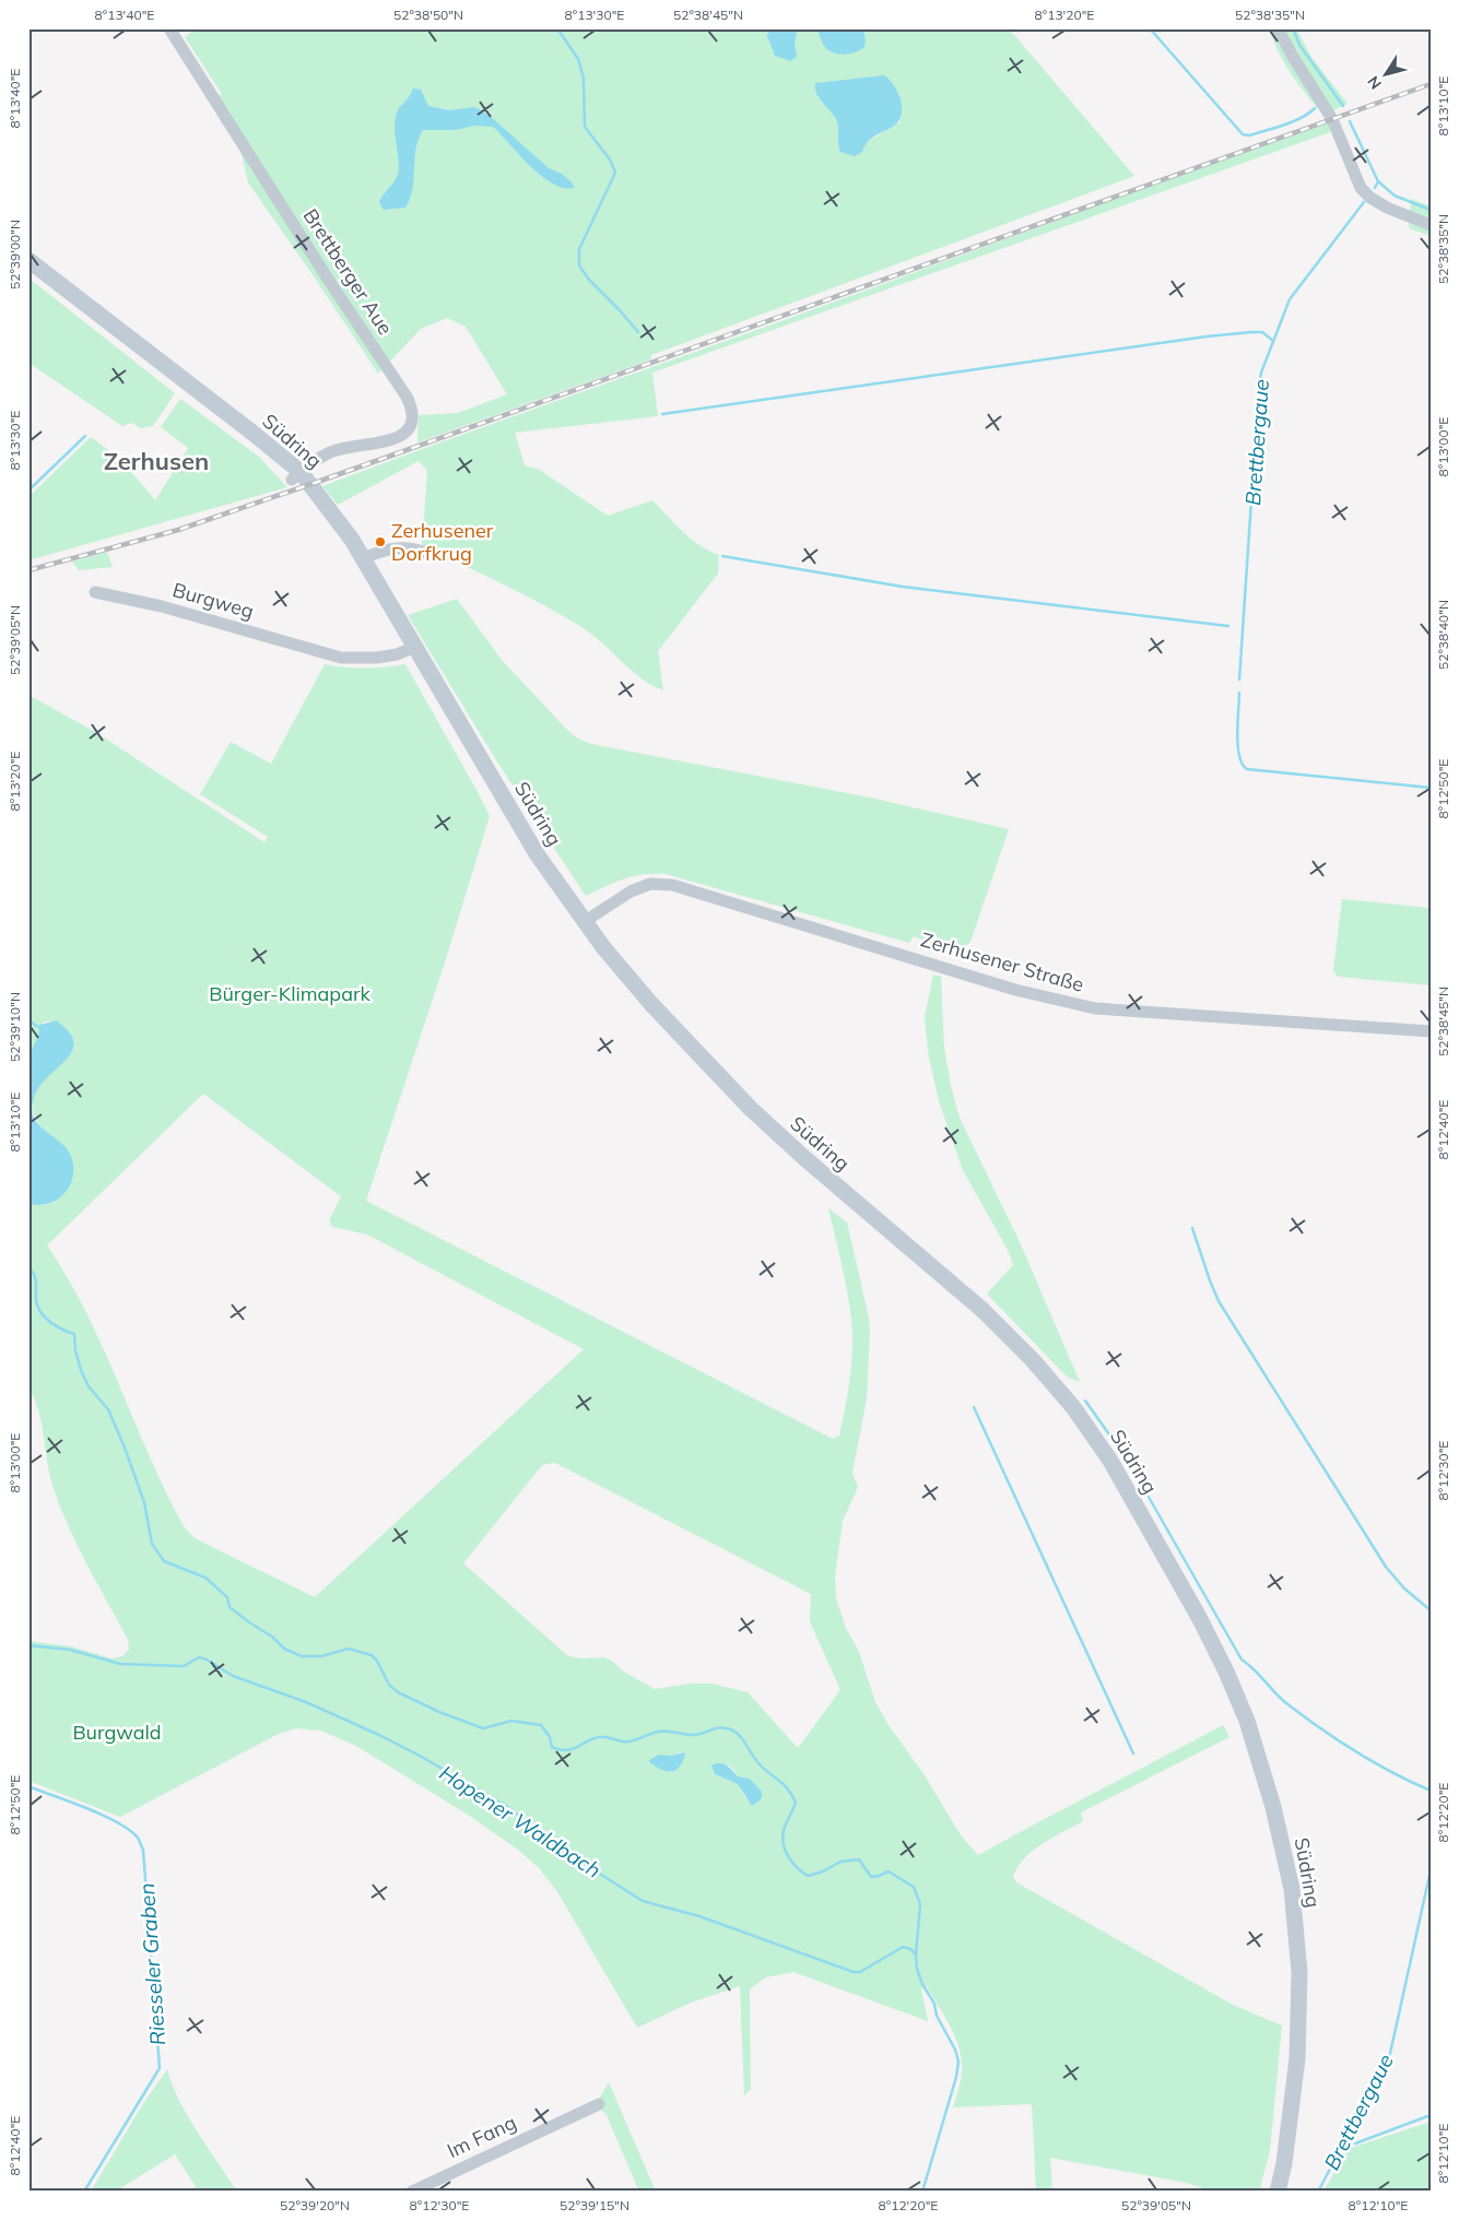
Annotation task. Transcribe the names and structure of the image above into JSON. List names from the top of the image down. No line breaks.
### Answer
{"streets":{"main road":["Südring"],"street":["Brettberger Aue","Burgweg","Zerhusener Straße","Im Fang"]},"crossings":[["Brettberger Aue","Südring"],["Südring","Burgweg"],["Südring","Zerhusener Straße"]],"districts":["Zerhusen"],"water":["Brettbergaue","Hopener Waldbach","Riesseler Graben"],"parks":["Bürger-Klimapark","Burgwald"],"places":["Zerhusener Dorfkrug"],"north":"bottom left","coordinates":["8°13'40\"E","52°38'50\"N","8°13'30\"E","52°38'45\"N","8°13'20\"E","52°38'35\"N","8°13'10\"E","52°39'00\"N","8°13'00\"E","52°38'40\"N","52°39'05\"N","8°12'50\"E","52°39'10\"N","8°12'40\"E","8°12'30\"E","8°12'20\"E","8°12'10\"E","52°39'20\"N","52°39'15\"N"]}
